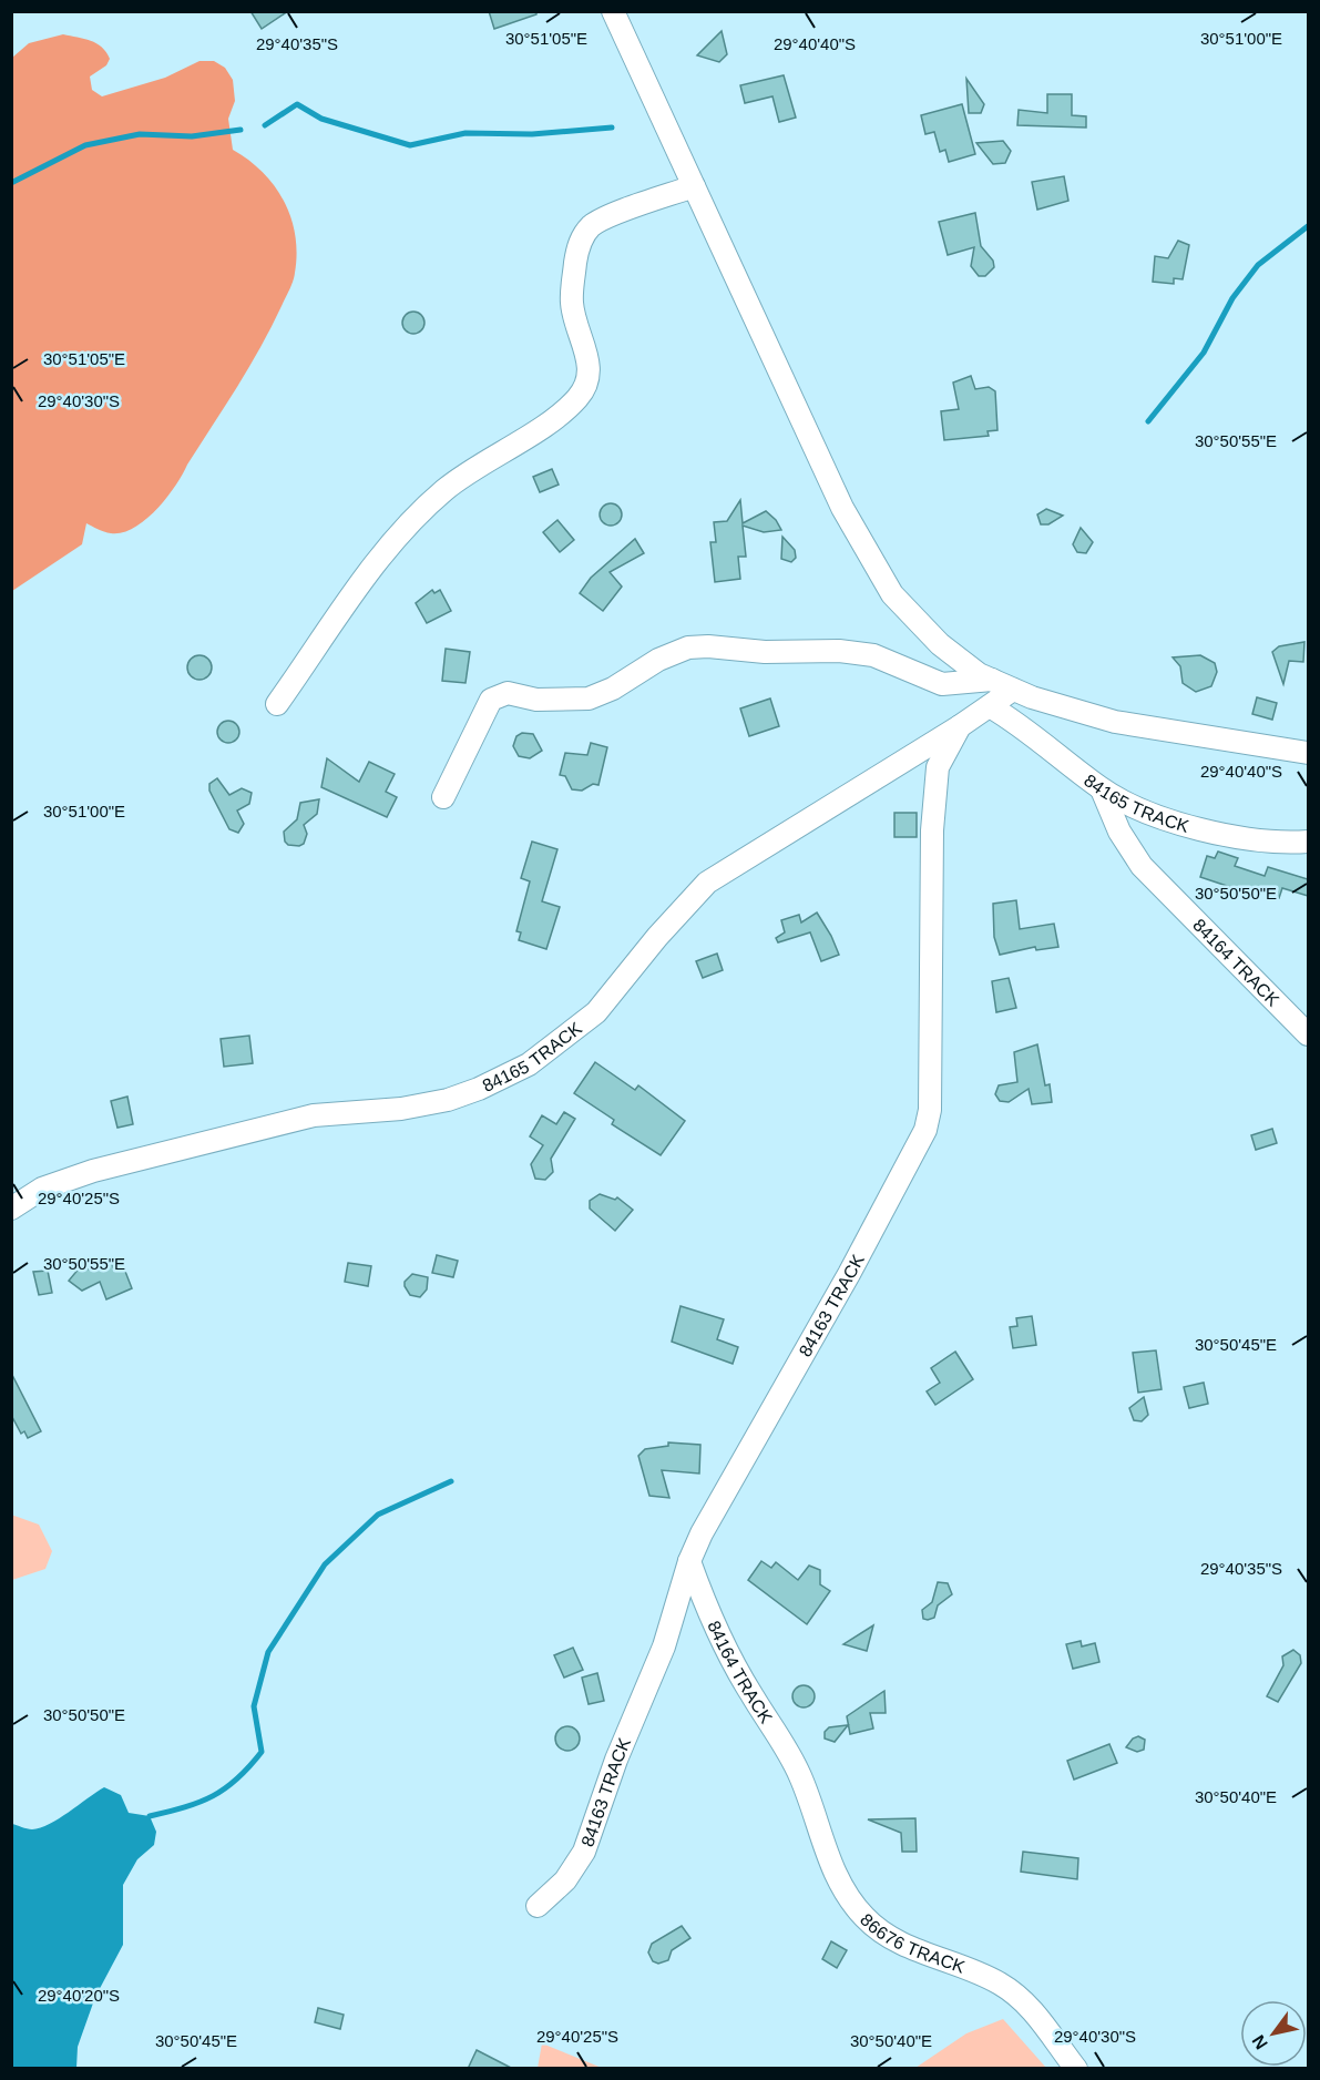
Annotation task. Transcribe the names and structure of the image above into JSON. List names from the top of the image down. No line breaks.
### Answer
{"streets":{"street":["84165 TRACK","84164 TRACK","84163 TRACK","86676 TRACK"]},"crossings":[["84165 TRACK","84164 TRACK"],["84165 TRACK","84163 TRACK"],["84164 TRACK","84163 TRACK"],["84164 TRACK","86676 TRACK"]],"north":"bottom left","coordinates":["30°51'05\"E","30°51'00\"E","29°40'35\"S","29°40'40\"S","29°40'30\"S","30°50'55\"E","30°50'50\"E","29°40'25\"S","30°50'45\"E","30°50'40\"E","29°40'20\"S"]}
